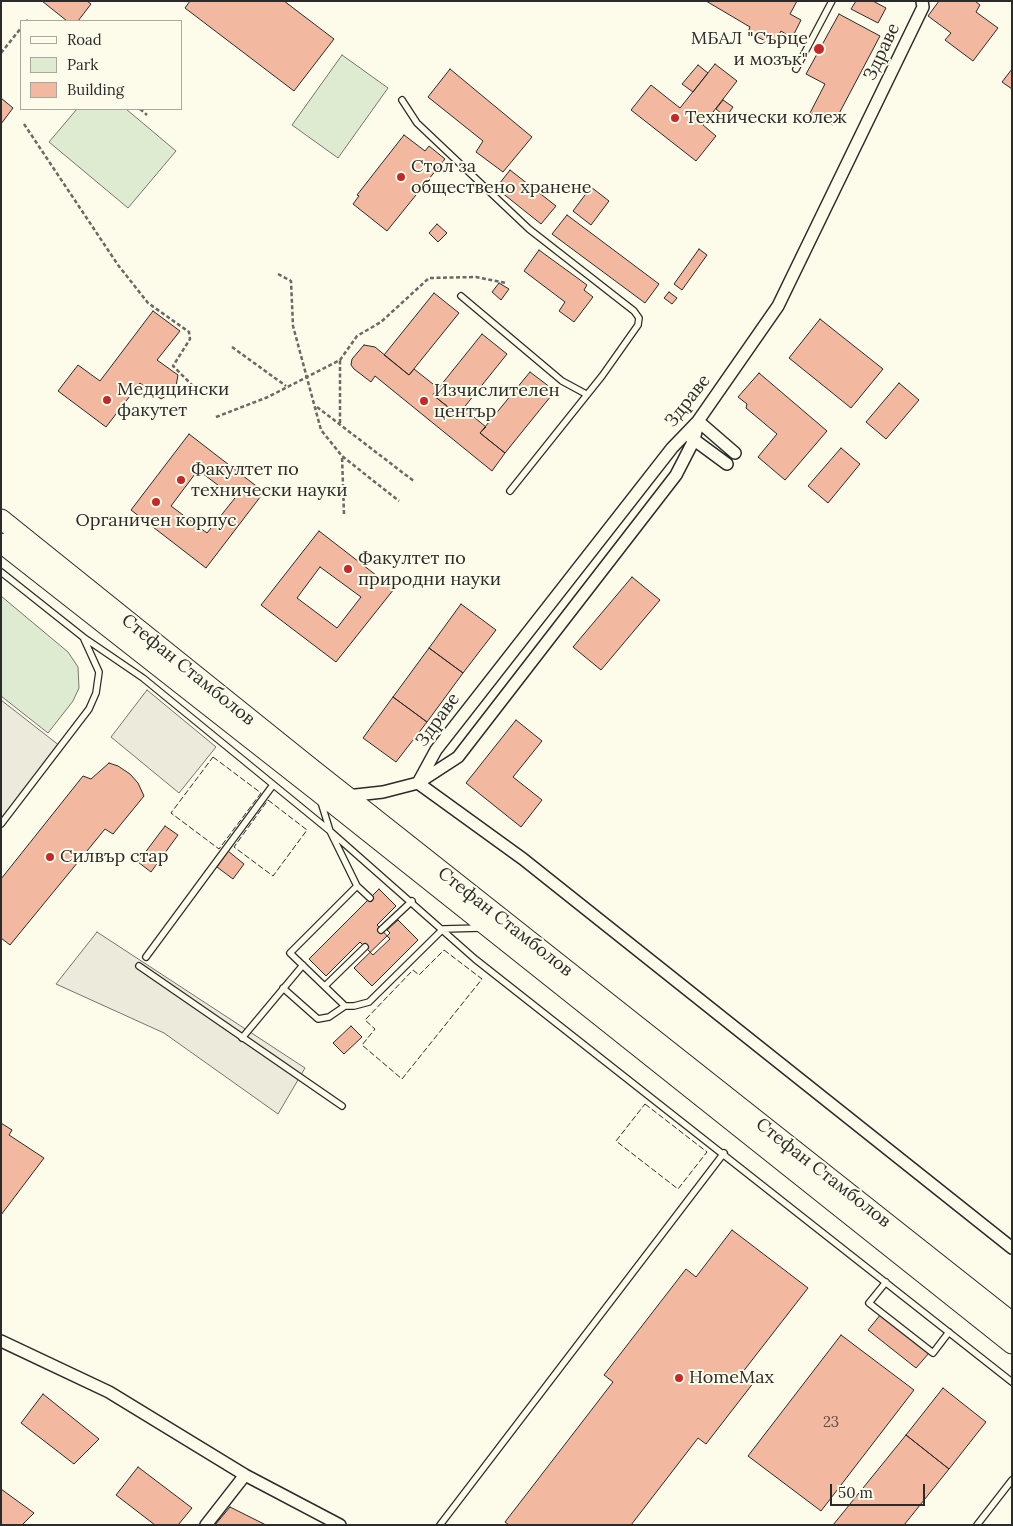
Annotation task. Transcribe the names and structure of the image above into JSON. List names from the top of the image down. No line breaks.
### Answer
{"streets":{"highway":["Стефан Стамболов"],"street":["Здраве"]},"places":["МБАЛ \"Сърце и мозък\"","Технически колеж","Стол за обществено хранене","Медицински факутет","Изчислителен център","Факултет по технически науки","Органичен корпус","Факултет по природни науки","Силвър стар","HomeMax"],"house_numbers":["23"],"legend":["Road","Park","Building"],"scale_bar":"50 m"}
